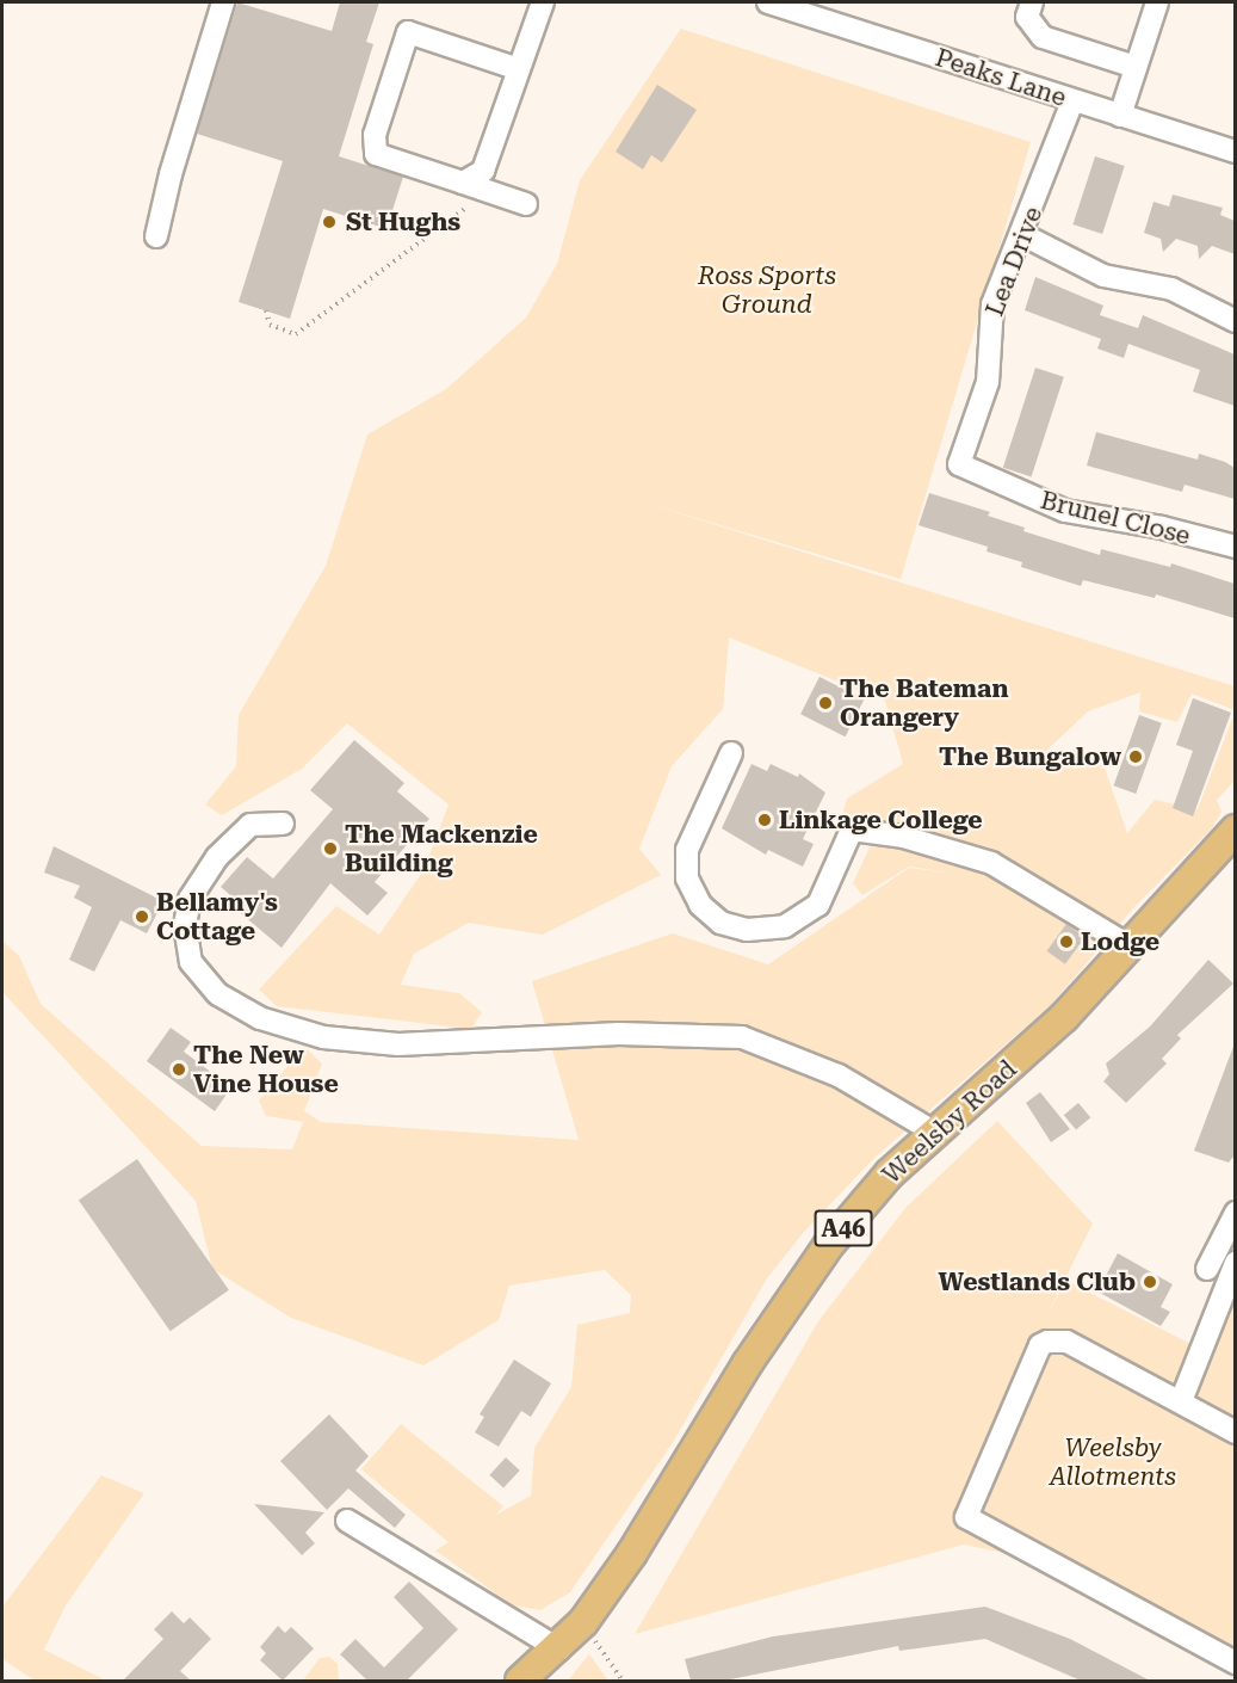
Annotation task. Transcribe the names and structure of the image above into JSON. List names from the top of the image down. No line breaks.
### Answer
{"streets":{"main road":["Weelsby Road","A46"],"street":["Peaks Lane","Lea Drive","Brunel Close"]},"crossings":[["Peaks Lane","Lea Drive"],["Lea Drive","Brunel Close"]],"parks":["Ross Sports Ground","Weelsby Allotments"],"places":["St Hughs","The Bateman Orangery","The Bungalow","Linkage College","The Mackenzie Building","Bellamy's Cottage","Lodge","The New Vine House","Westlands Club"]}
